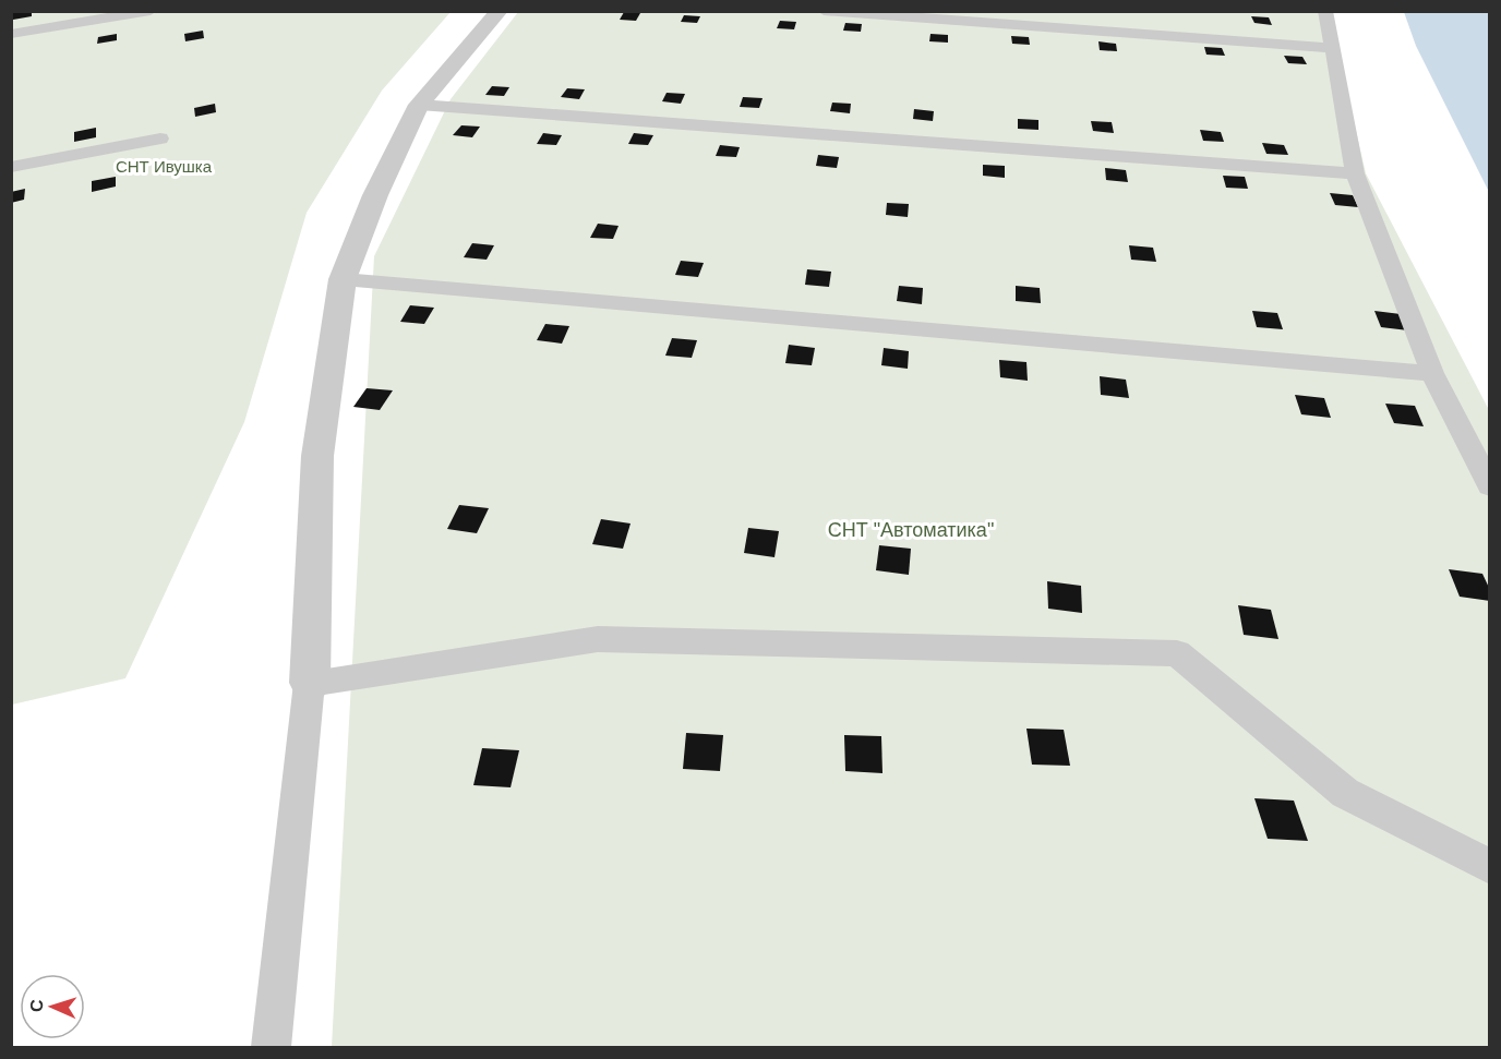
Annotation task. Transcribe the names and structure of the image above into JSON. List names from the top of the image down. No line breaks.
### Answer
{"parks":["СНТ Ивушка","СНТ \"Автоматика\""],"north":"left"}
